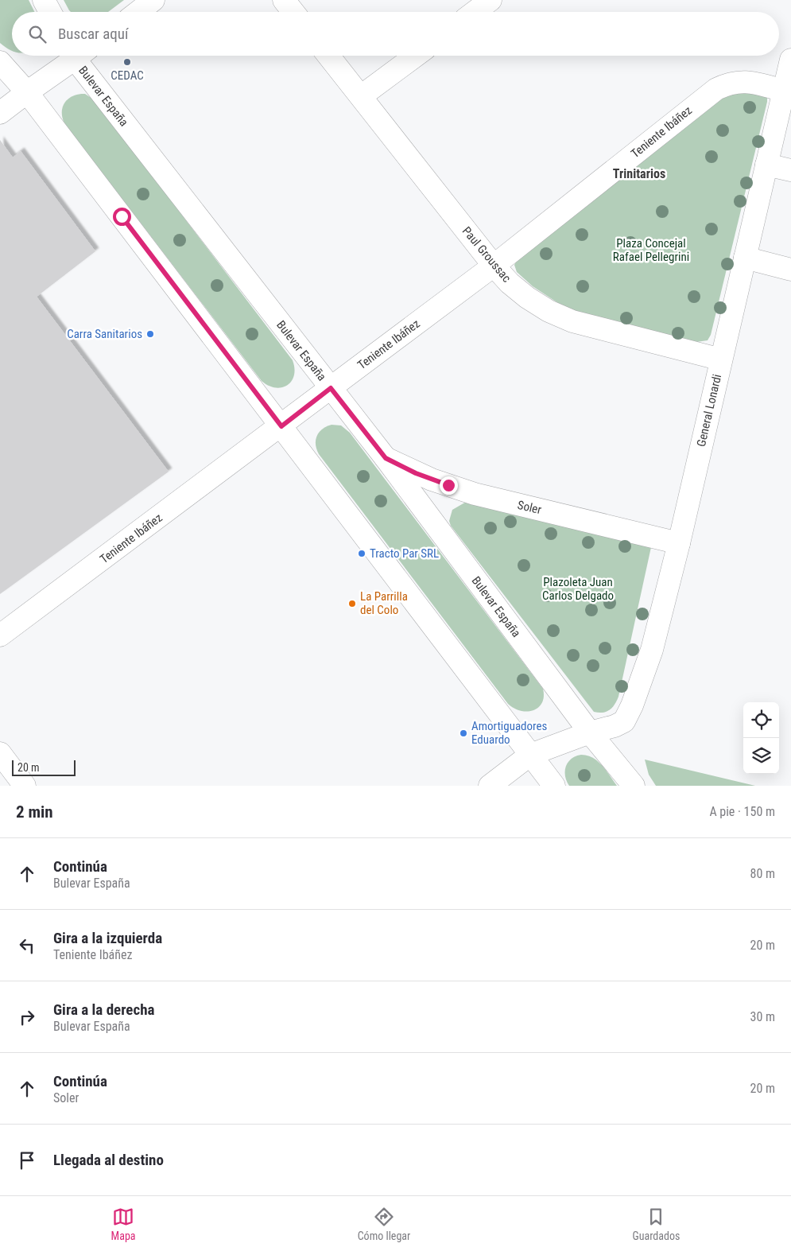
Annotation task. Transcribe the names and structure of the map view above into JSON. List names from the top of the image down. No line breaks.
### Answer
{"streets":{"street":["Bulevar España","Teniente Ibáñez","Paul Groussac","General Lonardi","Soler"]},"crossings":[["Bulevar España","Teniente Ibáñez"],["Bulevar España","General Lonardi"],["Bulevar España","Soler"],["Teniente Ibáñez","Paul Groussac"],["Teniente Ibáñez","General Lonardi"],["Paul Groussac","General Lonardi"],["General Lonardi","Soler"]],"districts":["Trinitarios"],"parks":["Plaza Concejal Rafael Pellegrini","Plazoleta Juan Carlos Delgado"],"places":["CEDAC","Carra Sanitarios","Tracto Par SRL","La Parrilla del Colo","Amortiguadores Eduardo"],"scale_bar":"20 m","page":{"search":"Buscar aquí","scale":"20 m","heading":["2 min","A pie · 150 m"],"list":[["Continúa","Bulevar España","80 m"],["Gira a la izquierda","Teniente Ibáñez","20 m"],["Gira a la derecha","Bulevar España","30 m"],["Continúa","Soler","20 m"],"Llegada al destino"],"nav":["Mapa","Cómo llegar","Guardados"]}}
